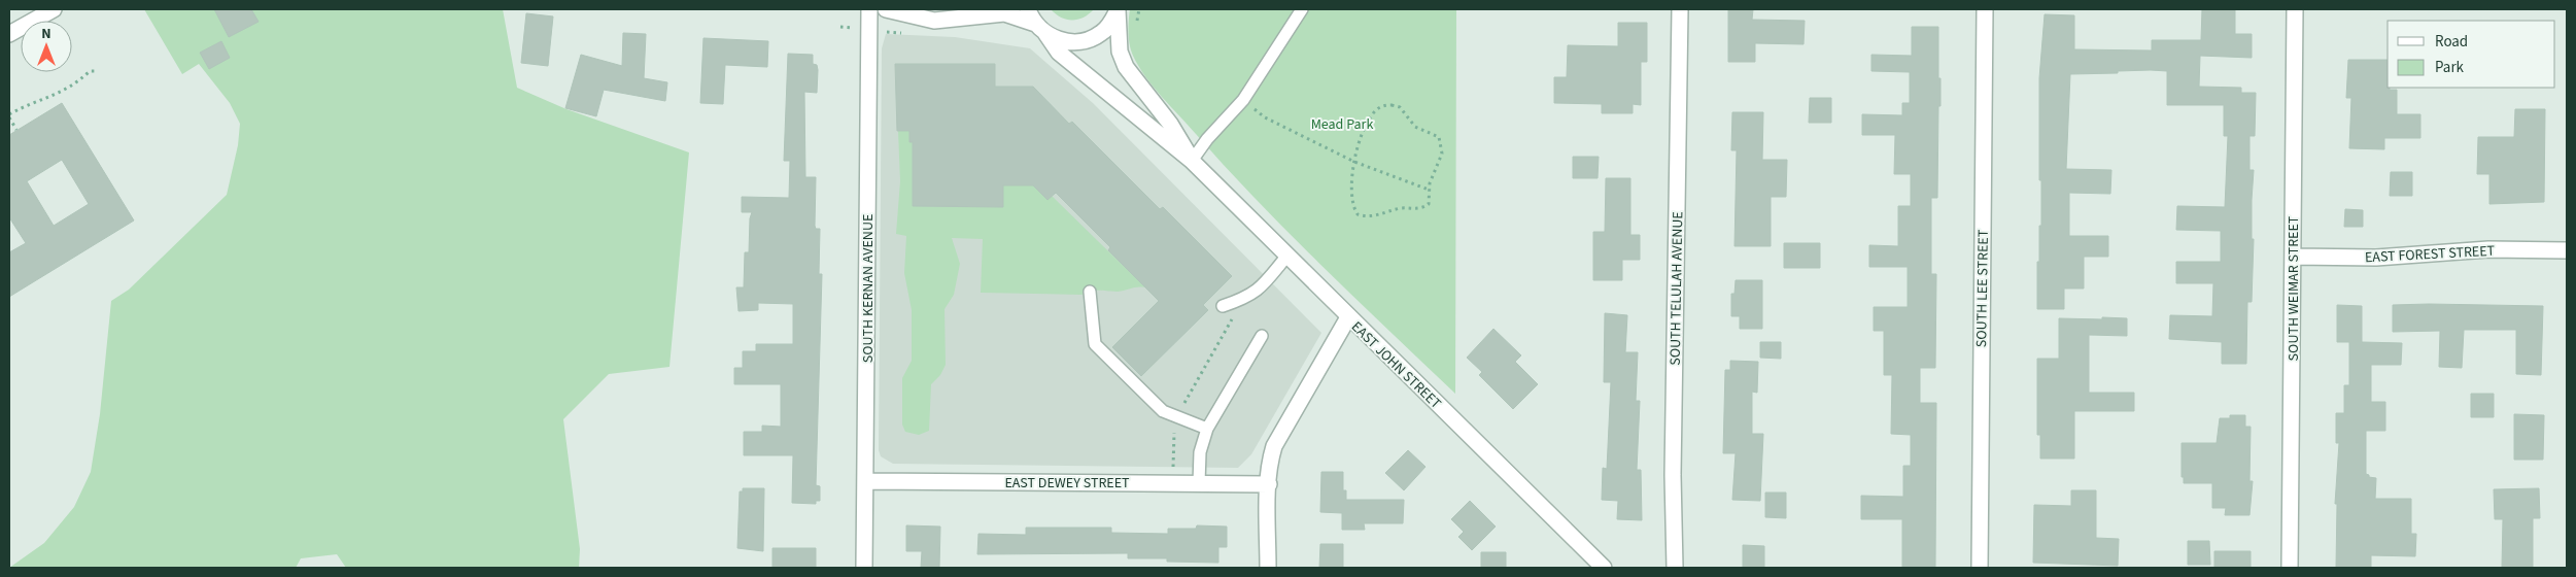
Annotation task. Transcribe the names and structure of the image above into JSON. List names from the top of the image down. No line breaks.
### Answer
{"streets":{"street":["EAST FOREST STREET","SOUTH KERNAN AVENUE","SOUTH TELULAH AVENUE","SOUTH LEE STREET","SOUTH WEIMAR STREET","EAST JOHN STREET","EAST DEWEY STREET"]},"crossings":[["EAST FOREST STREET","SOUTH WEIMAR STREET"],["SOUTH KERNAN AVENUE","EAST DEWEY STREET"]],"parks":["Mead Park"],"legend":["Road","Park"],"north":"top"}
